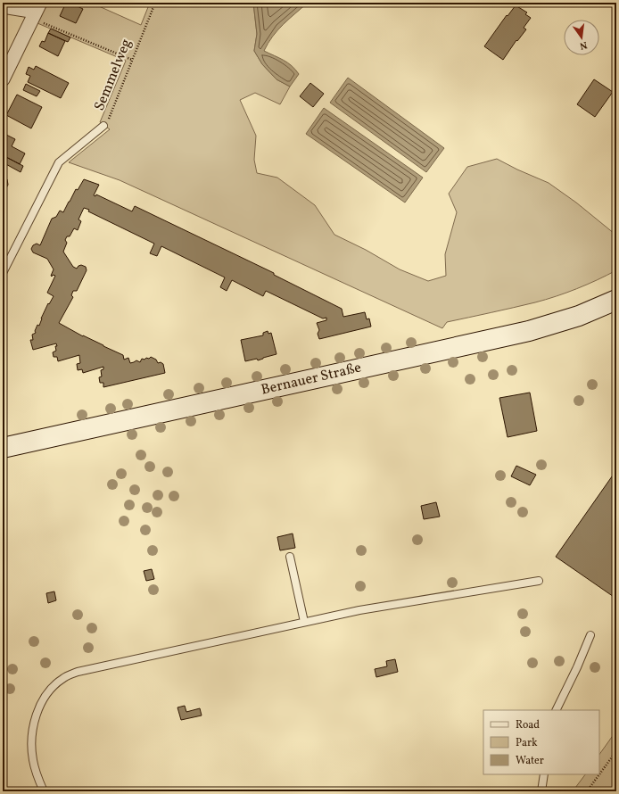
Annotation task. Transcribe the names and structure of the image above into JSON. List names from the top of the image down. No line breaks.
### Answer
{"streets":{"main road":["Bernauer Straße"],"lane":["Semmelweg"]},"legend":["Road","Park","Water"],"north":"bottom"}
